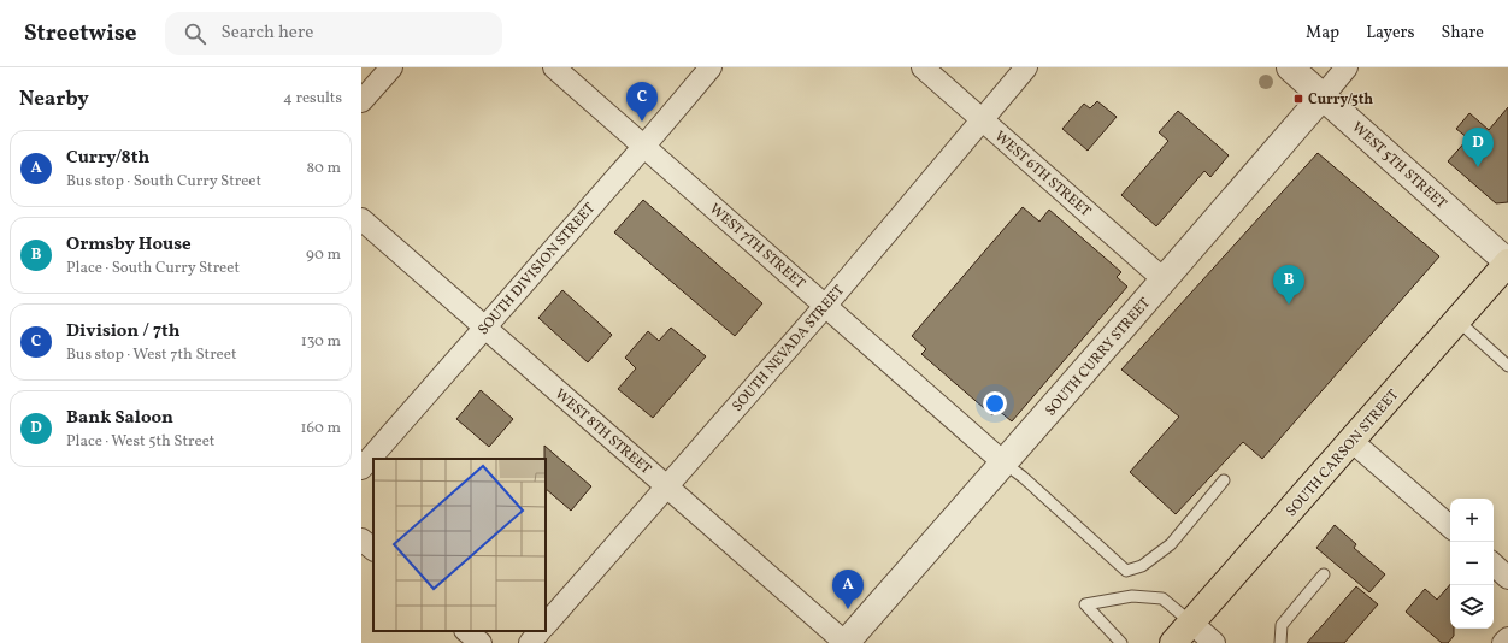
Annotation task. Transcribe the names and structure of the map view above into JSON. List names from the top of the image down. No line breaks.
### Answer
{"streets":{"main road":["SOUTH CARSON STREET"],"street":["WEST 5TH STREET","WEST 6TH STREET","WEST 7TH STREET","SOUTH DIVISION STREET","SOUTH NEVADA STREET","SOUTH CURRY STREET","WEST 8TH STREET"]},"crossings":[["WEST 5TH STREET","SOUTH CURRY STREET"],["WEST 5TH STREET","SOUTH CARSON STREET"],["WEST 6TH STREET","SOUTH NEVADA STREET"],["WEST 6TH STREET","SOUTH CURRY STREET"],["WEST 7TH STREET","SOUTH DIVISION STREET"],["WEST 7TH STREET","SOUTH NEVADA STREET"],["WEST 7TH STREET","SOUTH CURRY STREET"],["SOUTH DIVISION STREET","WEST 8TH STREET"],["SOUTH NEVADA STREET","WEST 8TH STREET"],["SOUTH CURRY STREET","WEST 8TH STREET"]],"places":{"transit":["Curry/5th"]},"page":{"header":"Streetwise","search":"Search here","nav":["Map","Layers","Share"],"heading":["Nearby","4 results"],"pins":["C","D","B","A"],"list":[{"mark":"A","name":"Curry/8th","note":"Bus stop · South Curry Street","value":"80 m"},{"mark":"B","name":"Ormsby House","note":"Place · South Curry Street","value":"90 m"},{"mark":"C","name":"Division / 7th","note":"Bus stop · West 7th Street","value":"130 m"},{"mark":"D","name":"Bank Saloon","note":"Place · West 5th Street","value":"160 m"}],"map_buttons":["+","−"]}}
